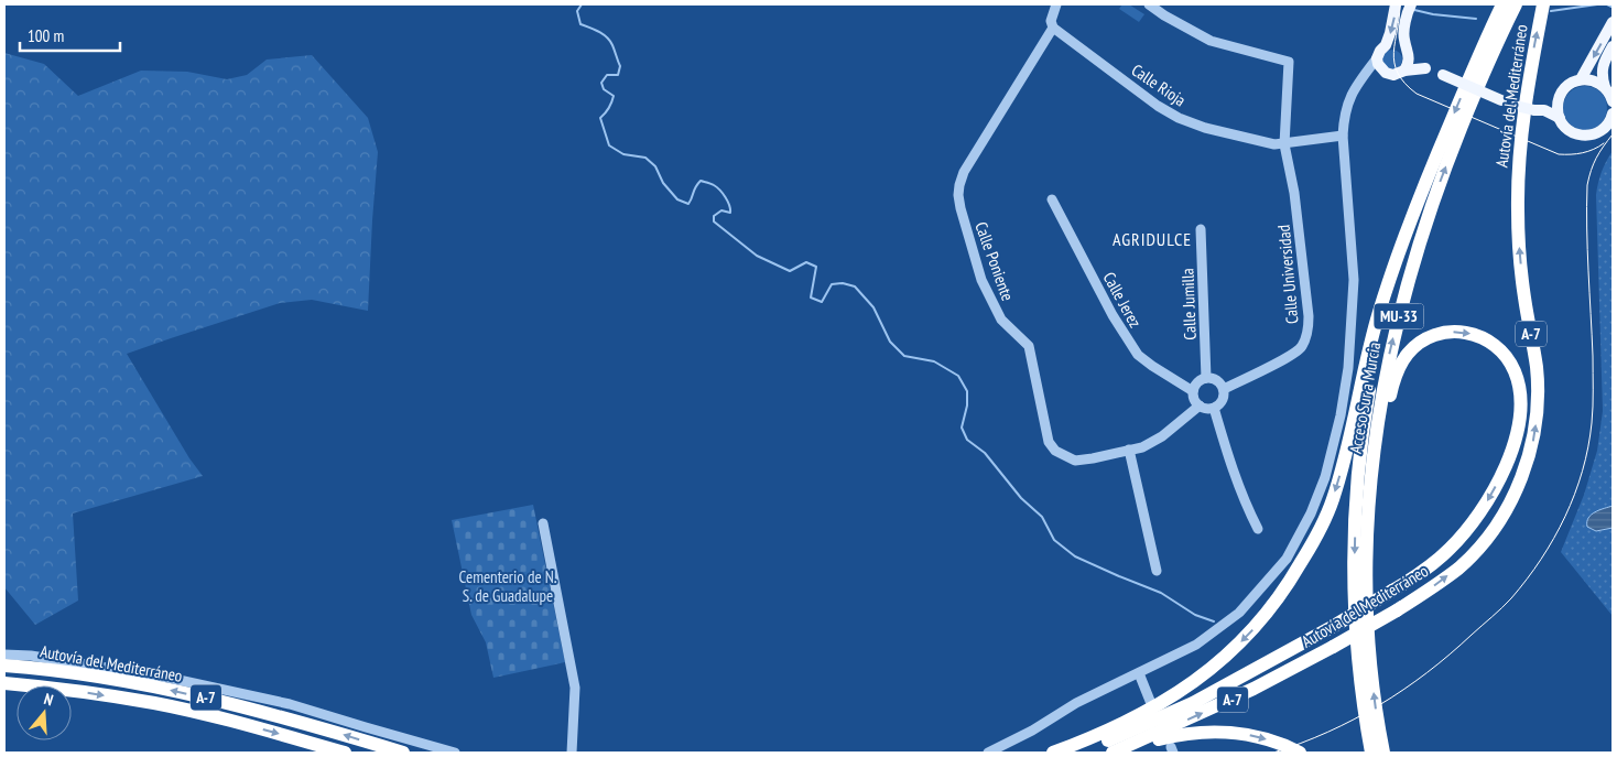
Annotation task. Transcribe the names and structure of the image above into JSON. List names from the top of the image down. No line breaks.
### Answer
{"streets":{"highway":["Autovía del Mediterráneo","MU-33","A-7","Acceso Sur a Murcia"],"street":["Calle Rioja","Calle Poniente","Calle Universidad","Calle Jerez","Calle Jumilla"]},"crossings":[["Calle Rioja","Calle Poniente"],["Calle Rioja","Calle Universidad"],["Autovía del Mediterráneo","Acceso Sur a Murcia"],["Calle Poniente","Calle Universidad"],["Calle Poniente","Calle Jerez"],["Calle Poniente","Calle Jumilla"],["Calle Universidad","Calle Jerez"],["Calle Universidad","Calle Jumilla"],["Calle Jerez","Calle Jumilla"]],"districts":["AGRIDULCE"],"parks":["Cementerio de N. S. de Guadalupe"],"scale_bar":"100 m","north":"top"}
